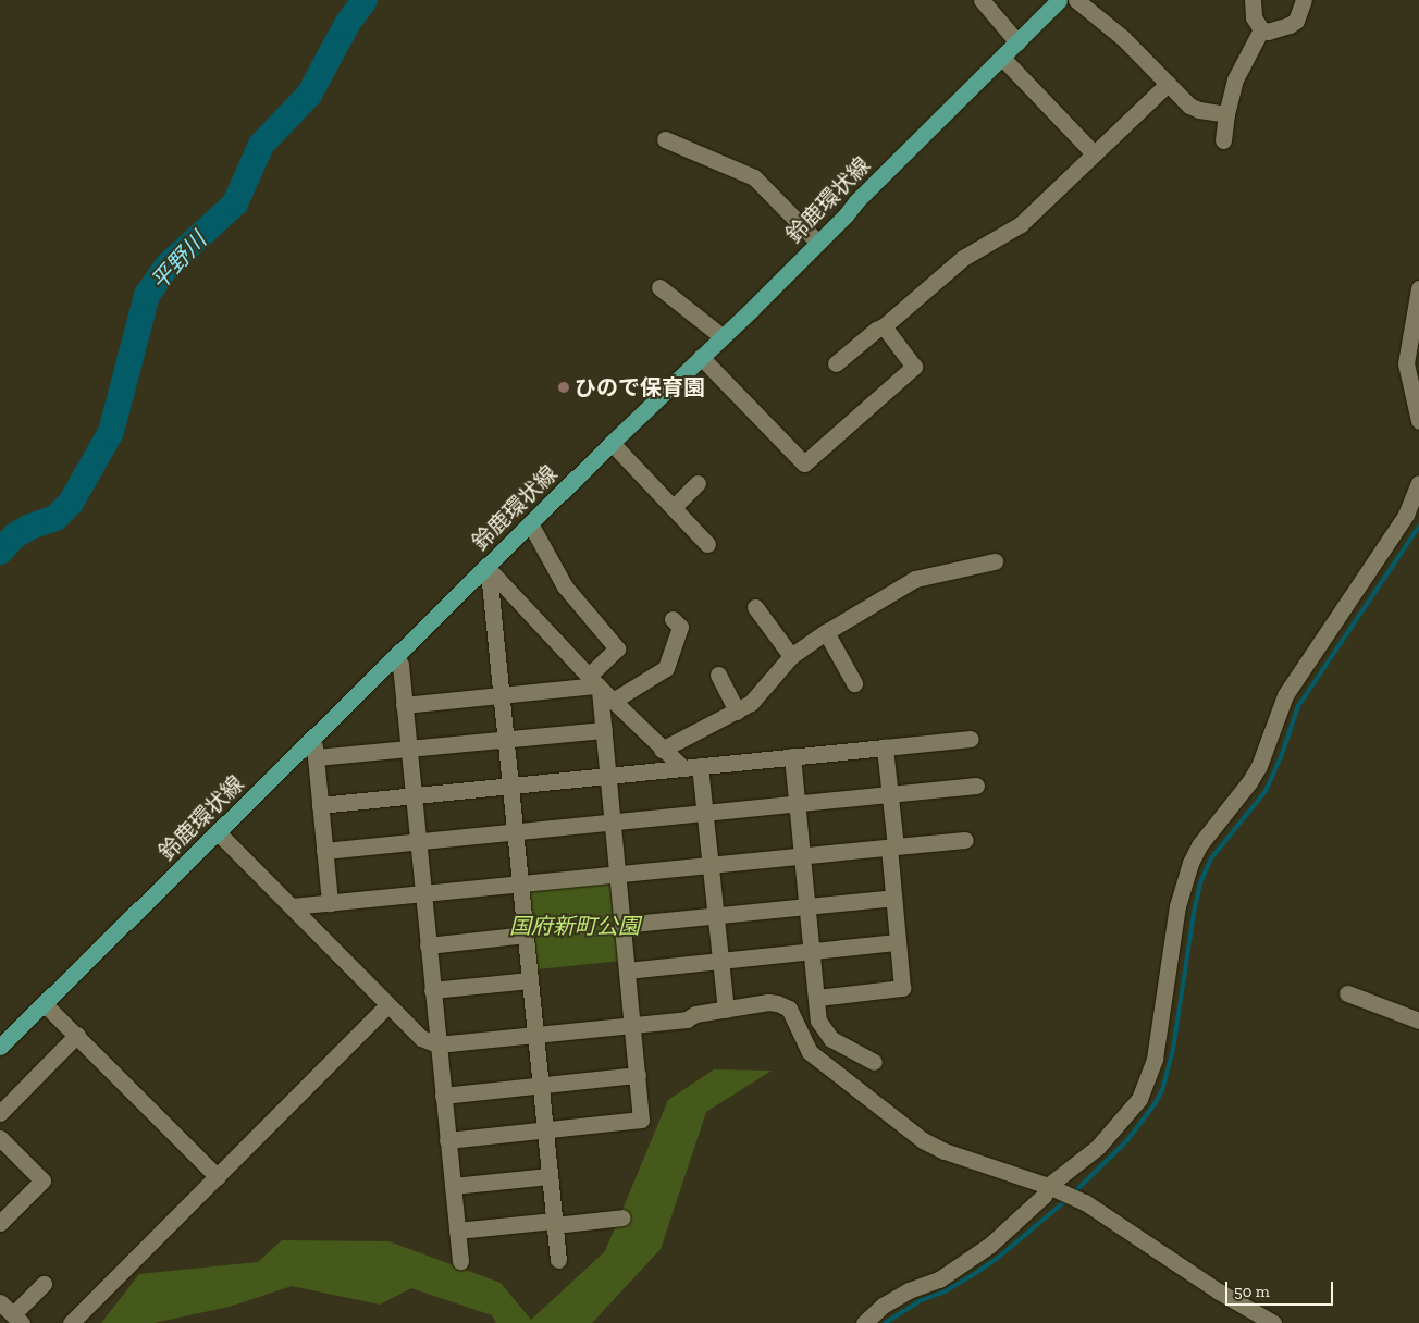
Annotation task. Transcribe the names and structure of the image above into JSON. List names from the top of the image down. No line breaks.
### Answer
{"streets":{"main road":["鈴鹿環状線"]},"water":["平野川"],"parks":["国府新町公園"],"places":["ひので保育園"],"scale_bar":"50 m"}
